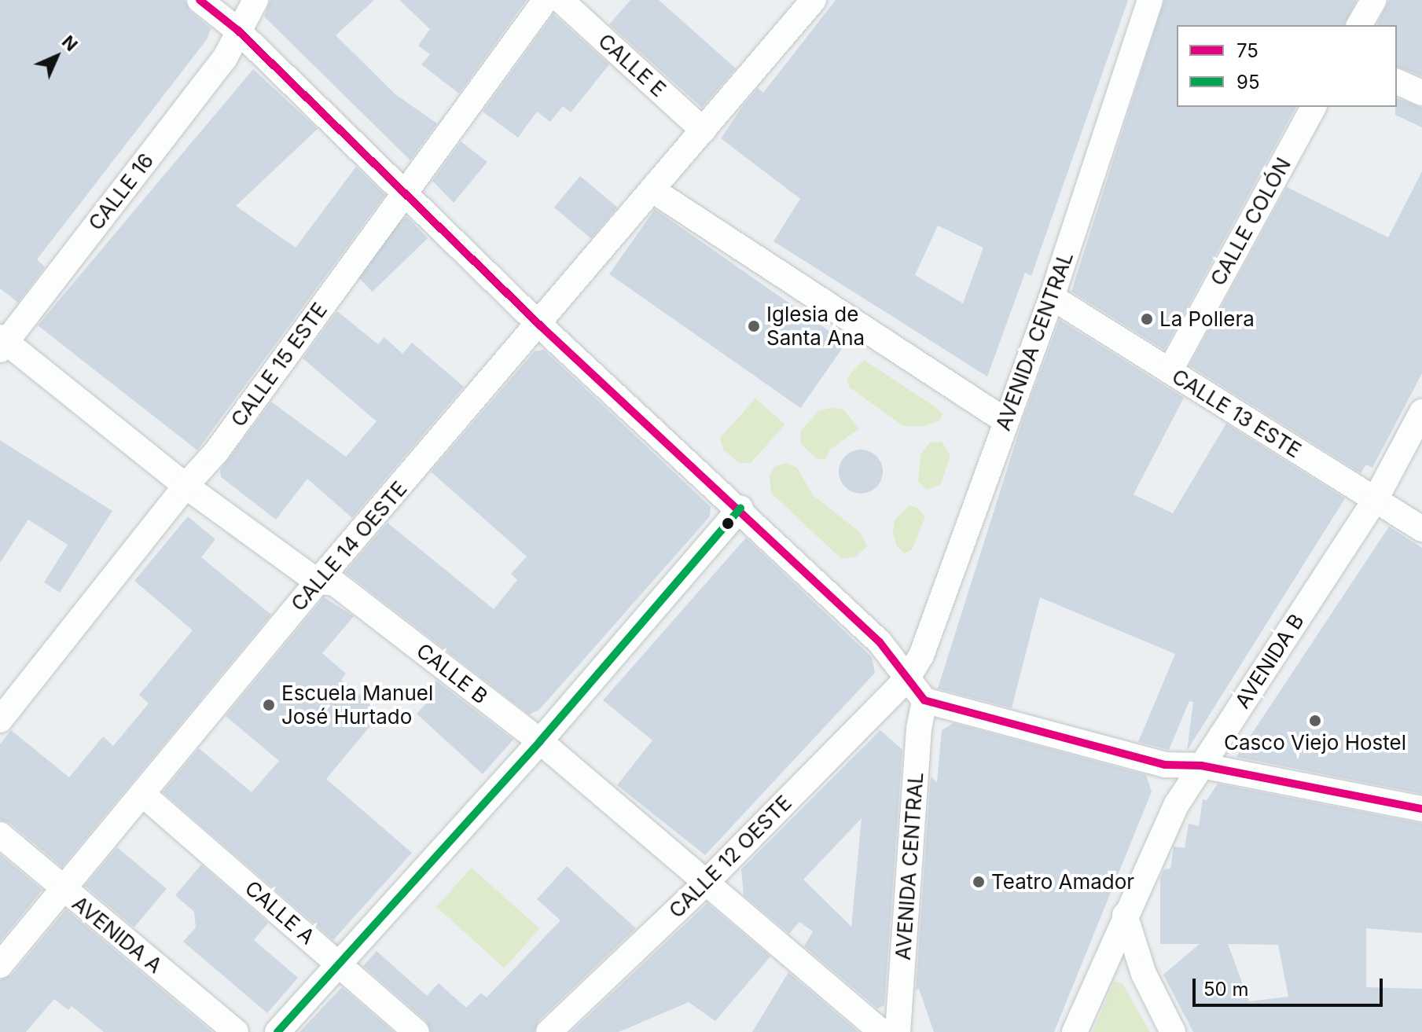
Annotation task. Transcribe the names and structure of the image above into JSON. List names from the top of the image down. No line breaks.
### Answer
{"streets":{"street":["CALLE E","CALLE 16","CALLE COLÓN","AVENIDA CENTRAL","CALLE 15 ESTE","CALLE 13 ESTE","CALLE 14 OESTE","AVENIDA B","CALLE B","CALLE 12 OESTE","CALLE A","AVENIDA A"]},"crossings":[["CALLE E","CALLE 14 OESTE"],["CALLE 16","CALLE B"],["CALLE COLÓN","CALLE 13 ESTE"],["AVENIDA CENTRAL","CALLE 13 ESTE"],["AVENIDA CENTRAL","CALLE 12 OESTE"],["CALLE 15 ESTE","CALLE B"],["CALLE 13 ESTE","AVENIDA B"],["CALLE 14 OESTE","CALLE B"],["CALLE 14 OESTE","CALLE A"],["CALLE 14 OESTE","AVENIDA A"],["CALLE B","CALLE 12 OESTE"]],"places":["La Pollera","Iglesia de Santa Ana","Escuela Manuel José Hurtado","Casco Viejo Hostel","Teatro Amador"],"lines":["transit line 75","transit line 95"],"legend":["75","95"],"scale_bar":"50 m","north":"top right"}
